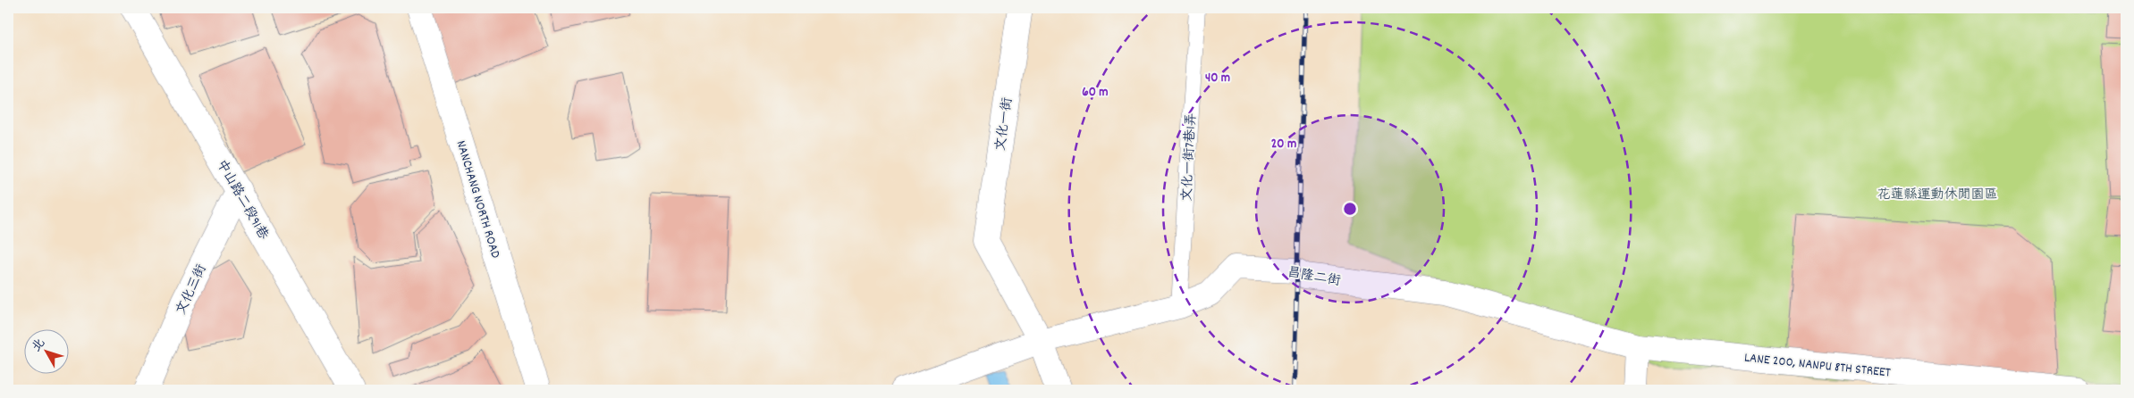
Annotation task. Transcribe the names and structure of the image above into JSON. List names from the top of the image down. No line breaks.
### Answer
{"streets":{"street":["文化一街","中山路二段91巷","NANCHANG NORTH ROAD","昌隆二街","文化三街","LANE 200, NANPU 8TH STREET"],"lane":["文化一街7巷1弄"]},"crossings":[["文化一街","昌隆二街"],["文化一街7巷1弄","昌隆二街"],["中山路二段91巷","文化三街"],["昌隆二街","LANE 200, NANPU 8TH STREET"]],"parks":["花蓮縣運動休閒園區"],"north":"top left","rings":["40 m","60 m","20 m"]}
